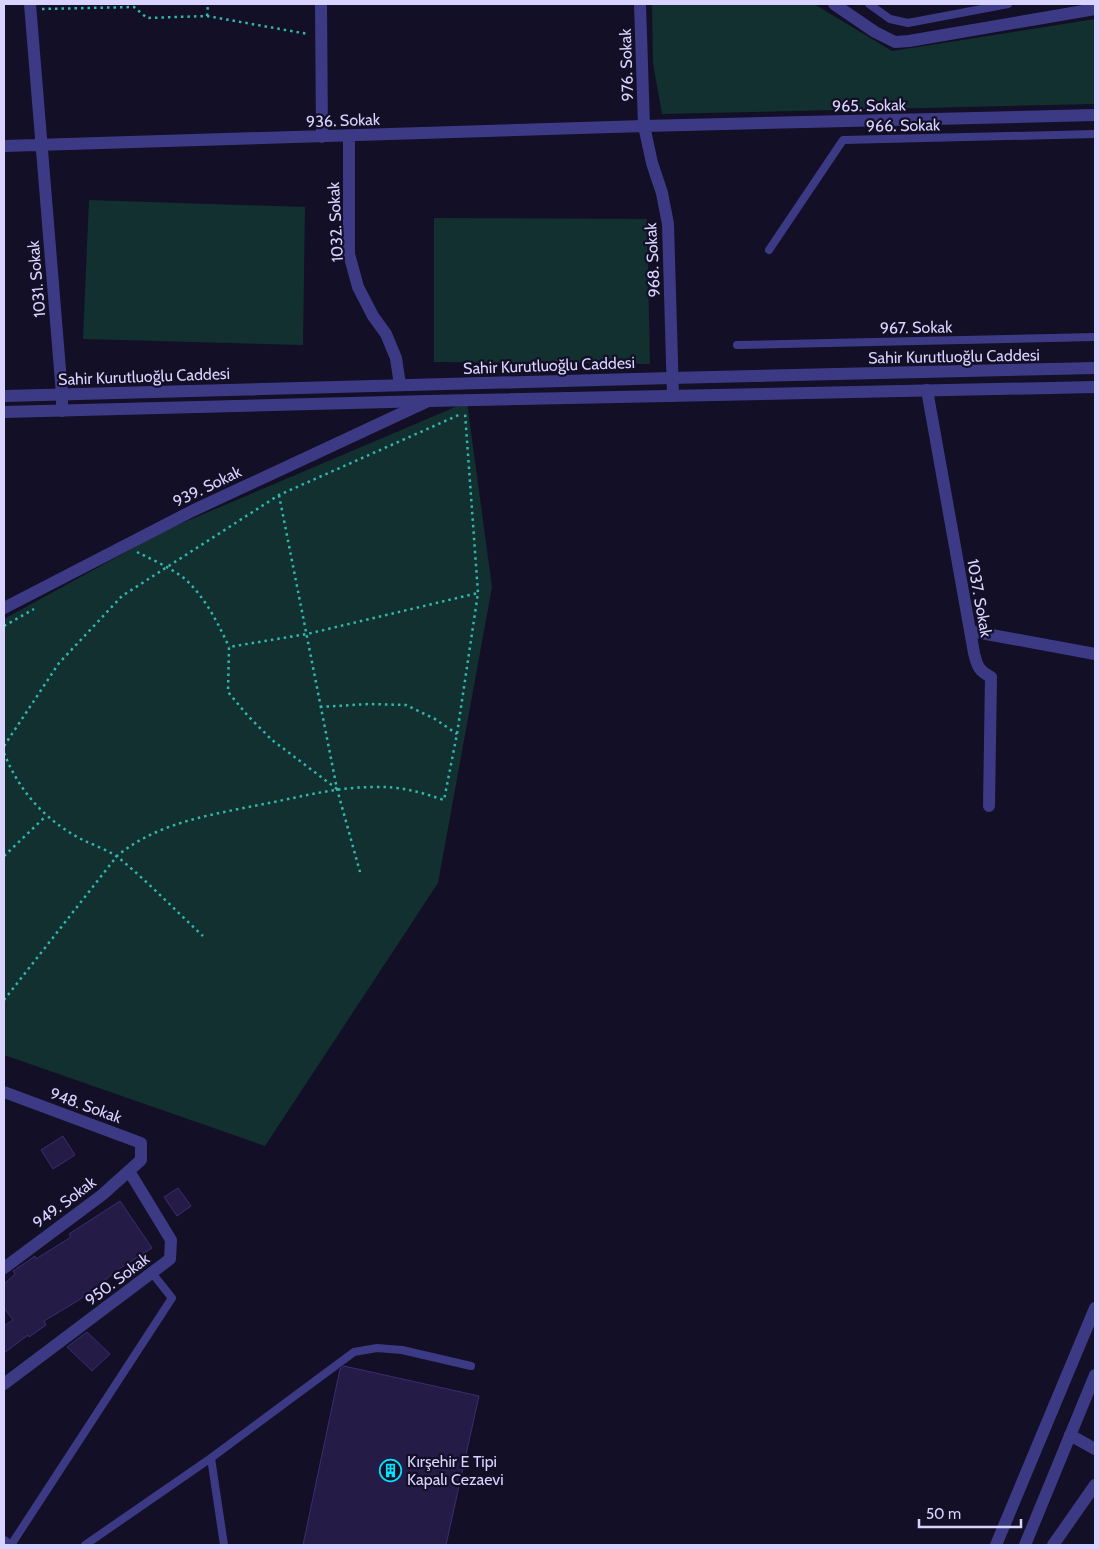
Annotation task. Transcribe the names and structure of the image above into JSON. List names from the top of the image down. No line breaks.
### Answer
{"streets":{"street":["976. Sokak","965. Sokak","936. Sokak","1032. Sokak","968. Sokak","1031. Sokak","Sahir Kurutluoğlu Caddesi","939. Sokak","1037. Sokak","948. Sokak","949. Sokak","950. Sokak"],"lane":["966. Sokak","967. Sokak"]},"crossings":[["976. Sokak","965. Sokak"],["976. Sokak","936. Sokak"],["976. Sokak","968. Sokak"],["965. Sokak","936. Sokak"],["965. Sokak","968. Sokak"],["936. Sokak","1032. Sokak"],["936. Sokak","968. Sokak"],["936. Sokak","1031. Sokak"],["1032. Sokak","Sahir Kurutluoğlu Caddesi"],["968. Sokak","Sahir Kurutluoğlu Caddesi"],["1031. Sokak","Sahir Kurutluoğlu Caddesi"],["Sahir Kurutluoğlu Caddesi","939. Sokak"],["Sahir Kurutluoğlu Caddesi","1037. Sokak"],["948. Sokak","949. Sokak"],["949. Sokak","950. Sokak"]],"places":{"building":["Kırşehir E Tipi Kapalı Cezaevi"]},"scale_bar":"50 m"}
